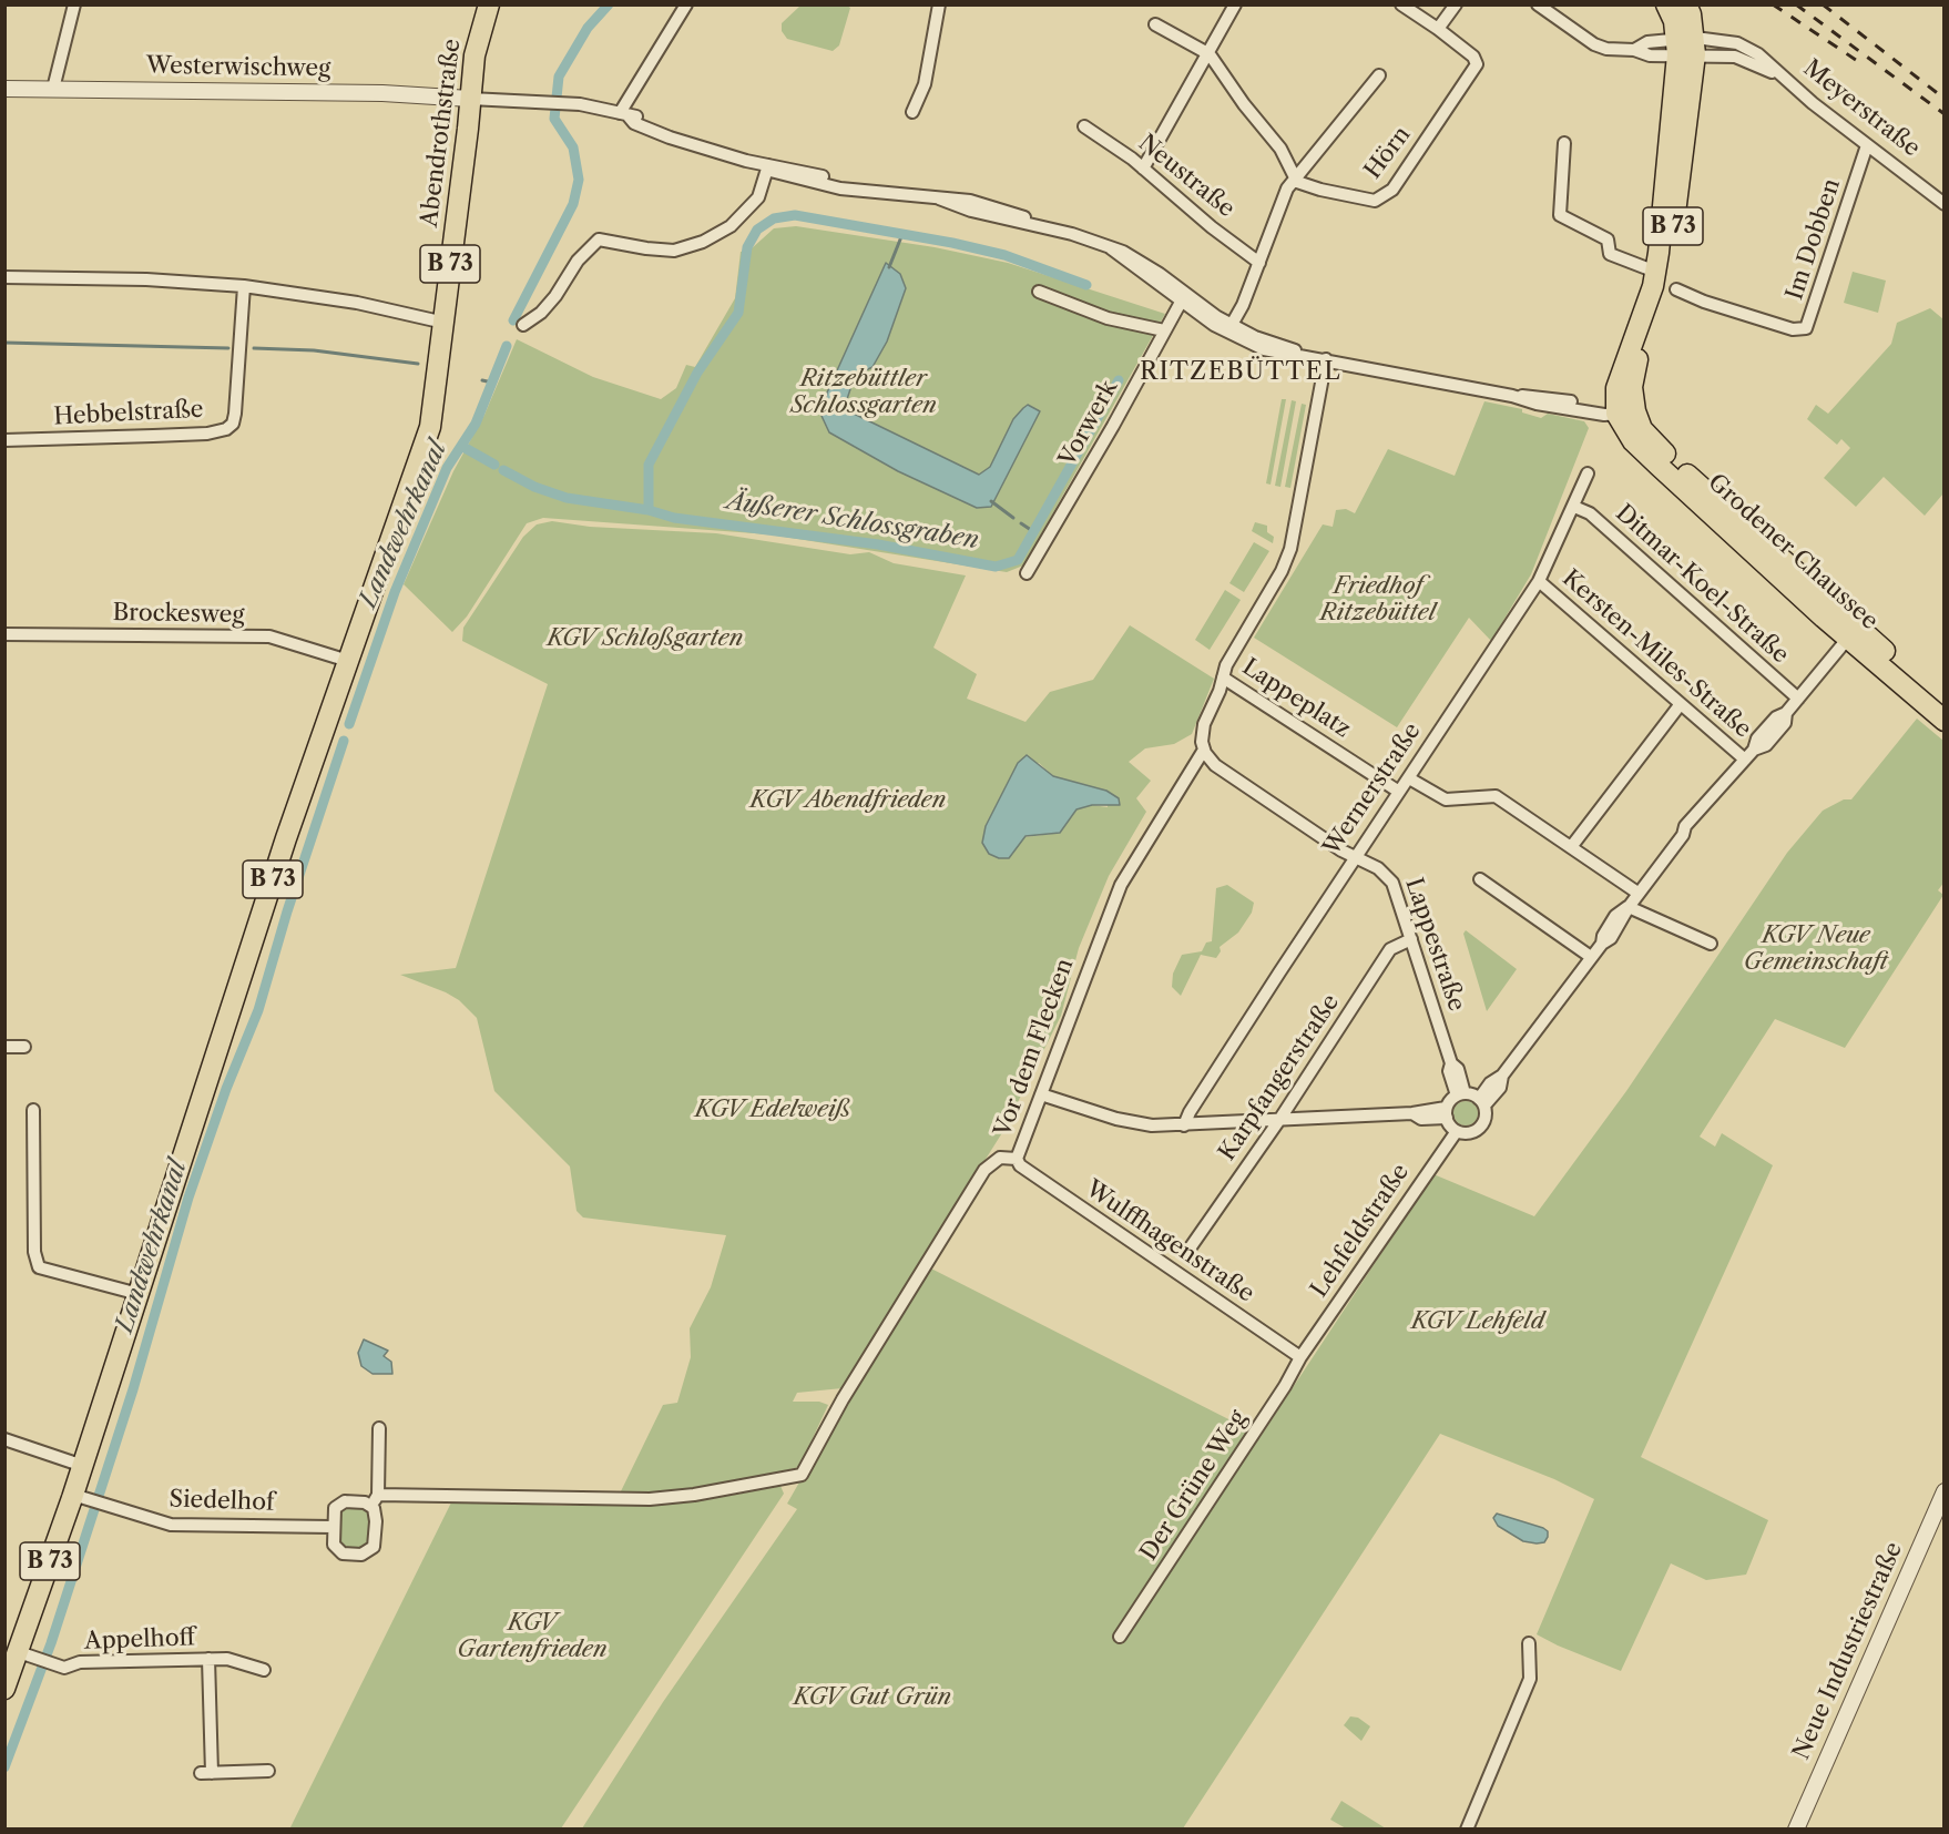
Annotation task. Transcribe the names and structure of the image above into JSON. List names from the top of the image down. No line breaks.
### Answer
{"streets":{"main road":["Abendrothstraße","B 73","Grodener Chaussee"],"street":["Westerwischweg","Meyerstraße","Hörn","Neustraße","Im Dobben","Hebbelstraße","Vorwerk","Ditmar-Koel-Straße","Brockesweg","Kersten-Miles-Straße","Lappeplatz","Wernerstraße","Lappestraße","Vor dem Flecken","Karpfangerstraße","Lehfeldstraße","Wulffhagenstraße","Der Grüne Weg","Siedelhof","Appelhoff","Neue Industriestraße"]},"crossings":[["Westerwischweg","Abendrothstraße"],["Meyerstraße","B 73"],["Meyerstraße","Im Dobben"],["Abendrothstraße","B 73"],["Abendrothstraße","Brockesweg"],["B 73","Im Dobben"],["B 73","Grodener Chaussee"],["B 73","Brockesweg"],["B 73","Siedelhof"],["B 73","Appelhoff"],["Ditmar-Koel-Straße","Wernerstraße"],["Kersten-Miles-Straße","Wernerstraße"],["Lappeplatz","Wernerstraße"],["Lappeplatz","Vor dem Flecken"],["Wernerstraße","Lappestraße"],["Lappestraße","Karpfangerstraße"],["Lappestraße","Lehfeldstraße"],["Vor dem Flecken","Wulffhagenstraße"],["Vor dem Flecken","Siedelhof"],["Lehfeldstraße","Wulffhagenstraße"],["Lehfeldstraße","Der Grüne Weg"],["Wulffhagenstraße","Der Grüne Weg"]],"districts":["RITZEBÜTTEL"],"water":["Äußerer Schlossgraben","Landwehrkanal"],"parks":["Ritzebüttler Schlossgarten","Friedhof Ritzebüttel","KGV Schloßgarten","KGV Abendfrieden","KGV Neue Gemeinschaft","KGV Edelweiß","KGV Lehfeld","KGV Gartenfrieden","KGV Gut Grün"]}
